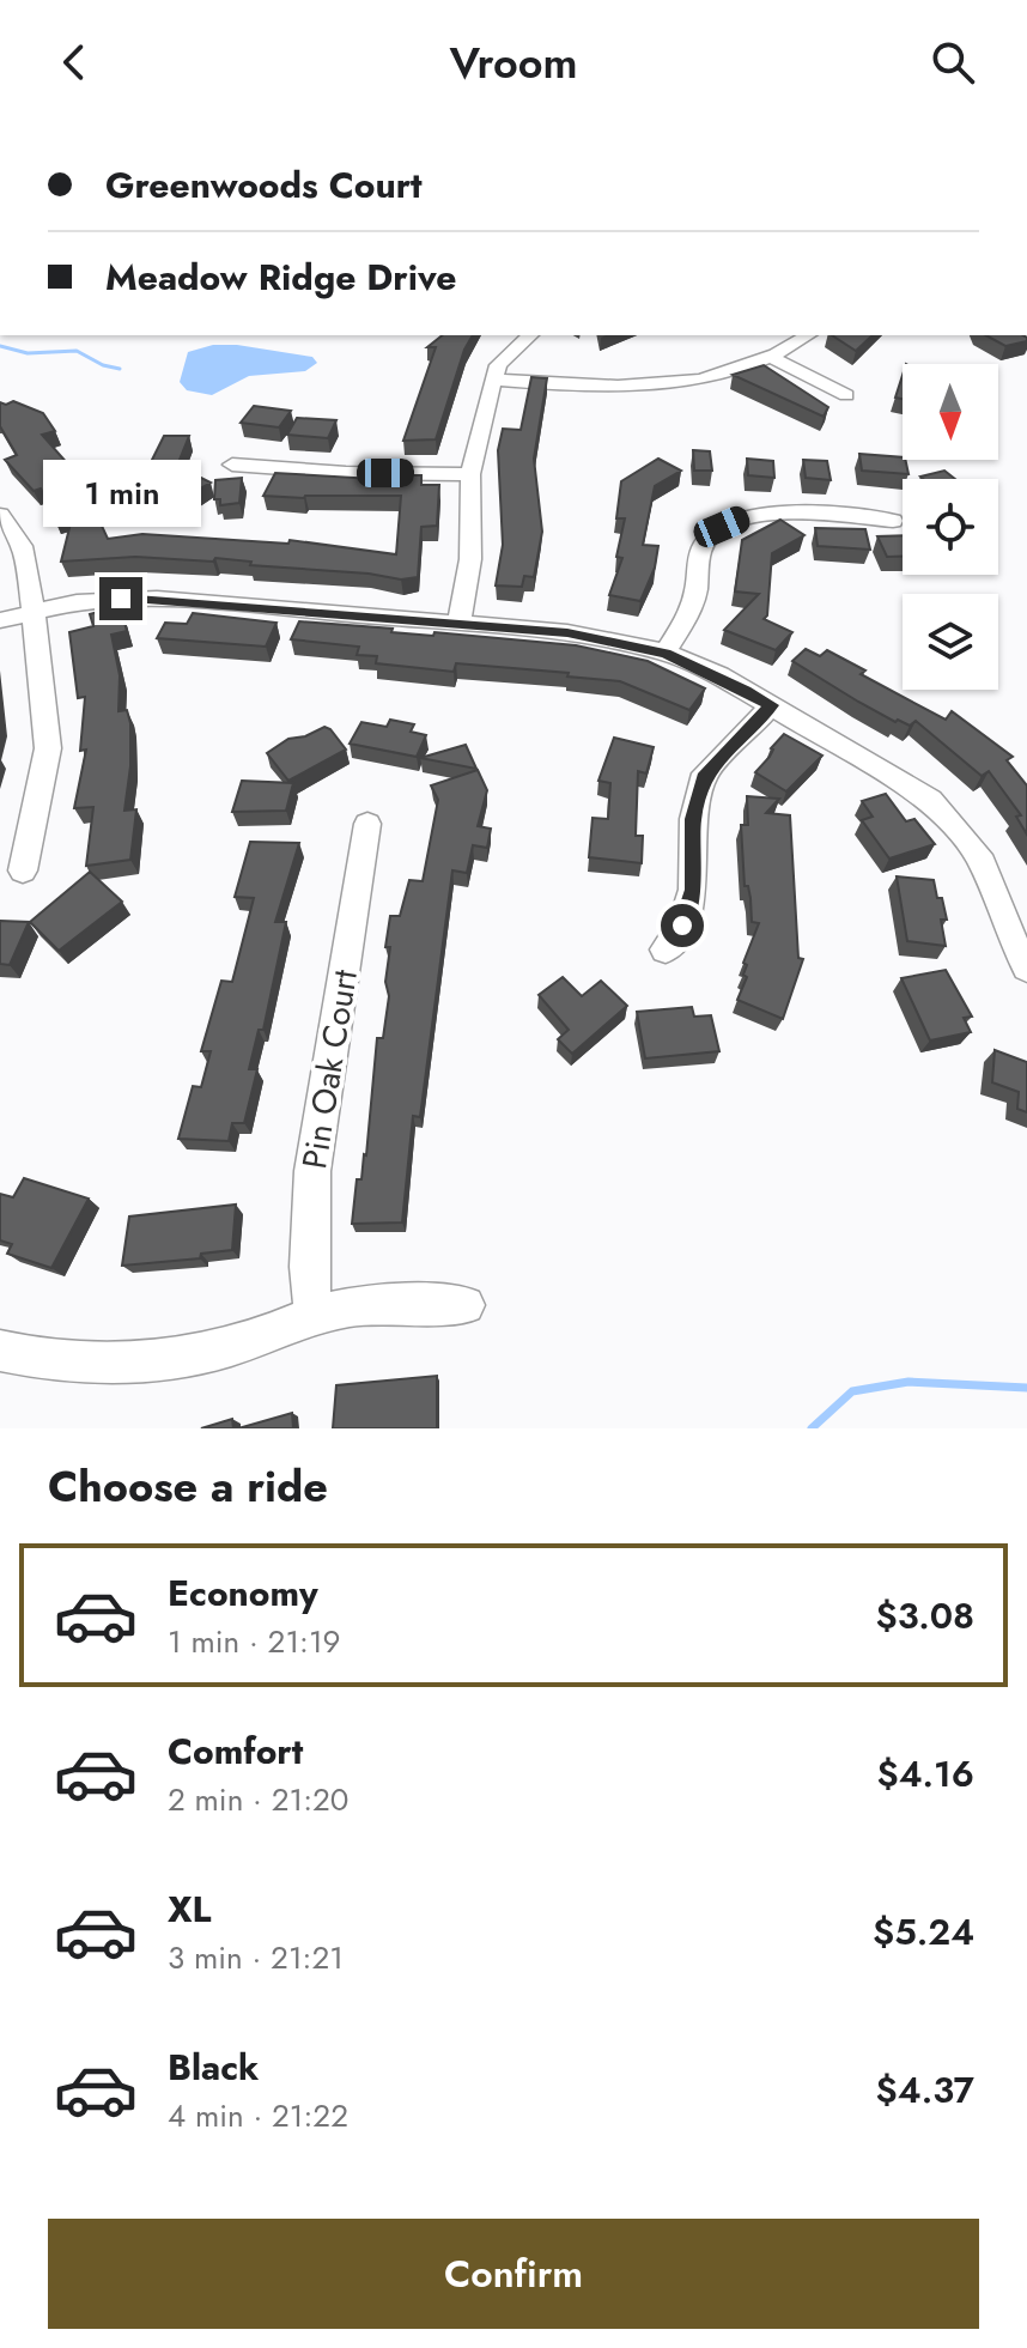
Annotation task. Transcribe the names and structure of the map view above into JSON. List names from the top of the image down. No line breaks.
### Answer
{"streets":{"street":["Pin Oak Court"]},"north":"bottom","page":{"header":"Vroom","banner":["Greenwoods Court","Meadow Ridge Drive"],"bubble":"1 min","heading":"Choose a ride","list":[{"name":"Economy","note":"1 min · 21:19","value":"$3.08"},{"name":"Comfort","note":"2 min · 21:20","value":"$4.16"},{"name":"XL","note":"3 min · 21:21","value":"$5.24"},{"name":"Black","note":"4 min · 21:22","value":"$4.37"}],"buttons":"Confirm"}}
